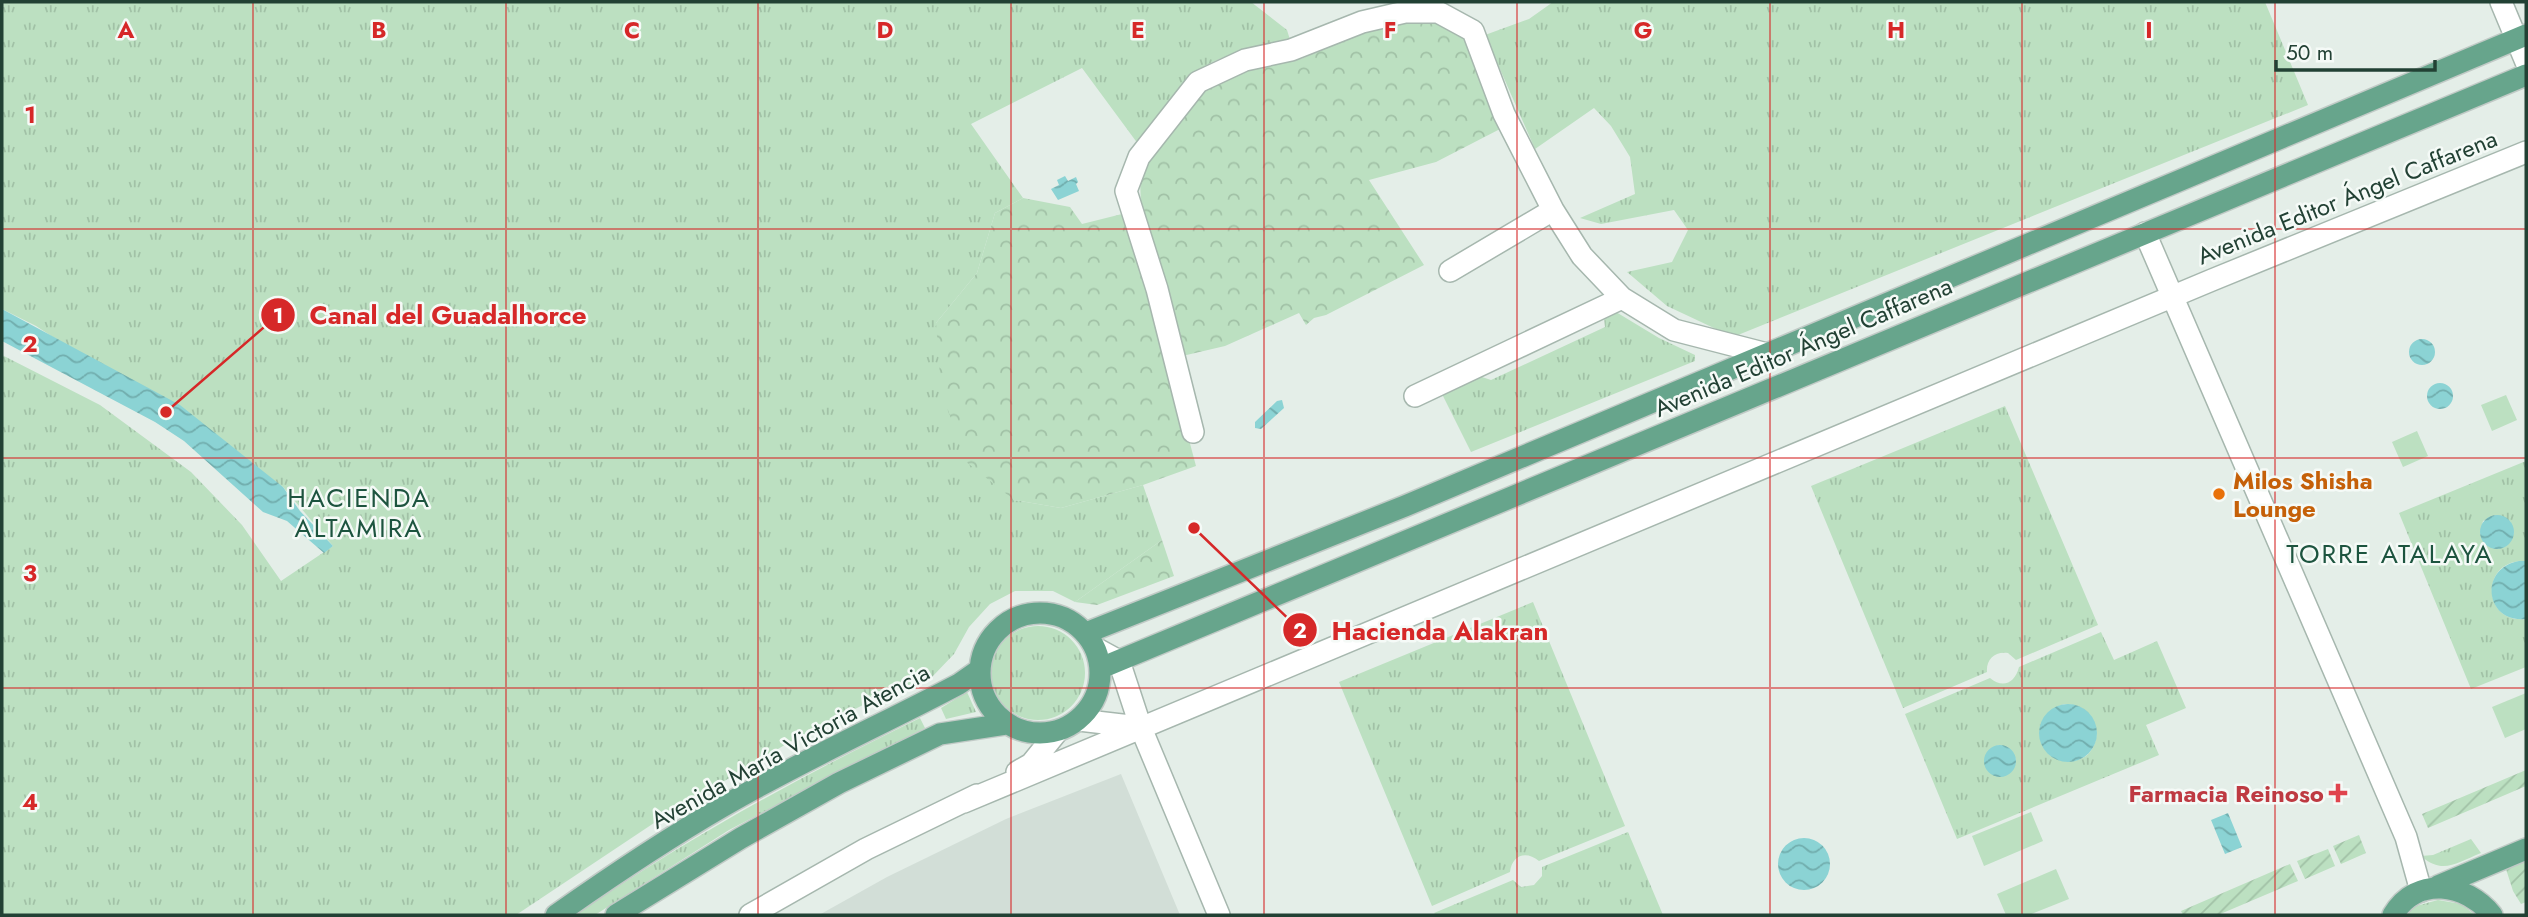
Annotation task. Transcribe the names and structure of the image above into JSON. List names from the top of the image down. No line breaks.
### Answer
{"streets":{"main road":["Avenida Editor Ángel Caffarena","Avenida María Victoria Atencia"]},"crossings":[["Avenida Editor Ángel Caffarena","Avenida María Victoria Atencia"]],"districts":["HACIENDA ALTAMIRA","TORRE ATALAYA"],"places":{"other":["Canal del Guadalhorce","Milos Shisha Lounge","Hacienda Alakran"],"health":["Farmacia Reinoso"]},"scale_bar":"50 m","grid":{"columns":["A","B","C","D","E","F","G","H","I"],"rows":["1","2","3","4"]}}
